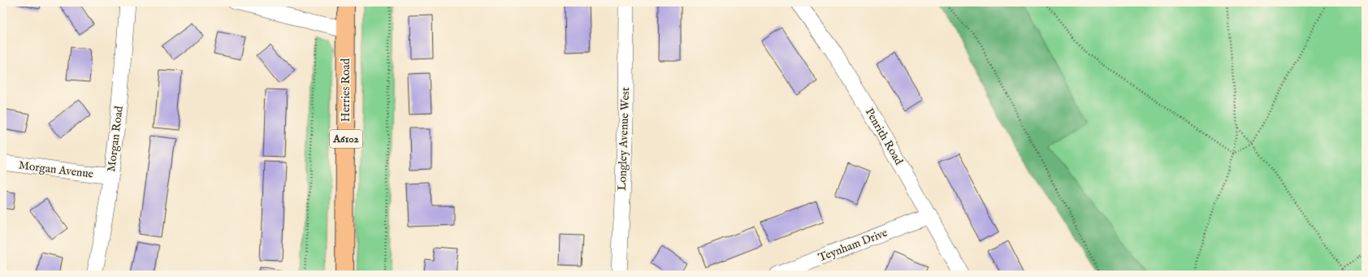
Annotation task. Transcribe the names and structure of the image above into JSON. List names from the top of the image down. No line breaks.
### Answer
{"streets":{"main road":["Herries Road","A6102"],"street":["Penrith Road","Morgan Road","Longley Avenue West","Morgan Avenue","Teynham Drive"]},"crossings":[["Penrith Road","Teynham Drive"],["Morgan Road","Morgan Avenue"]]}
